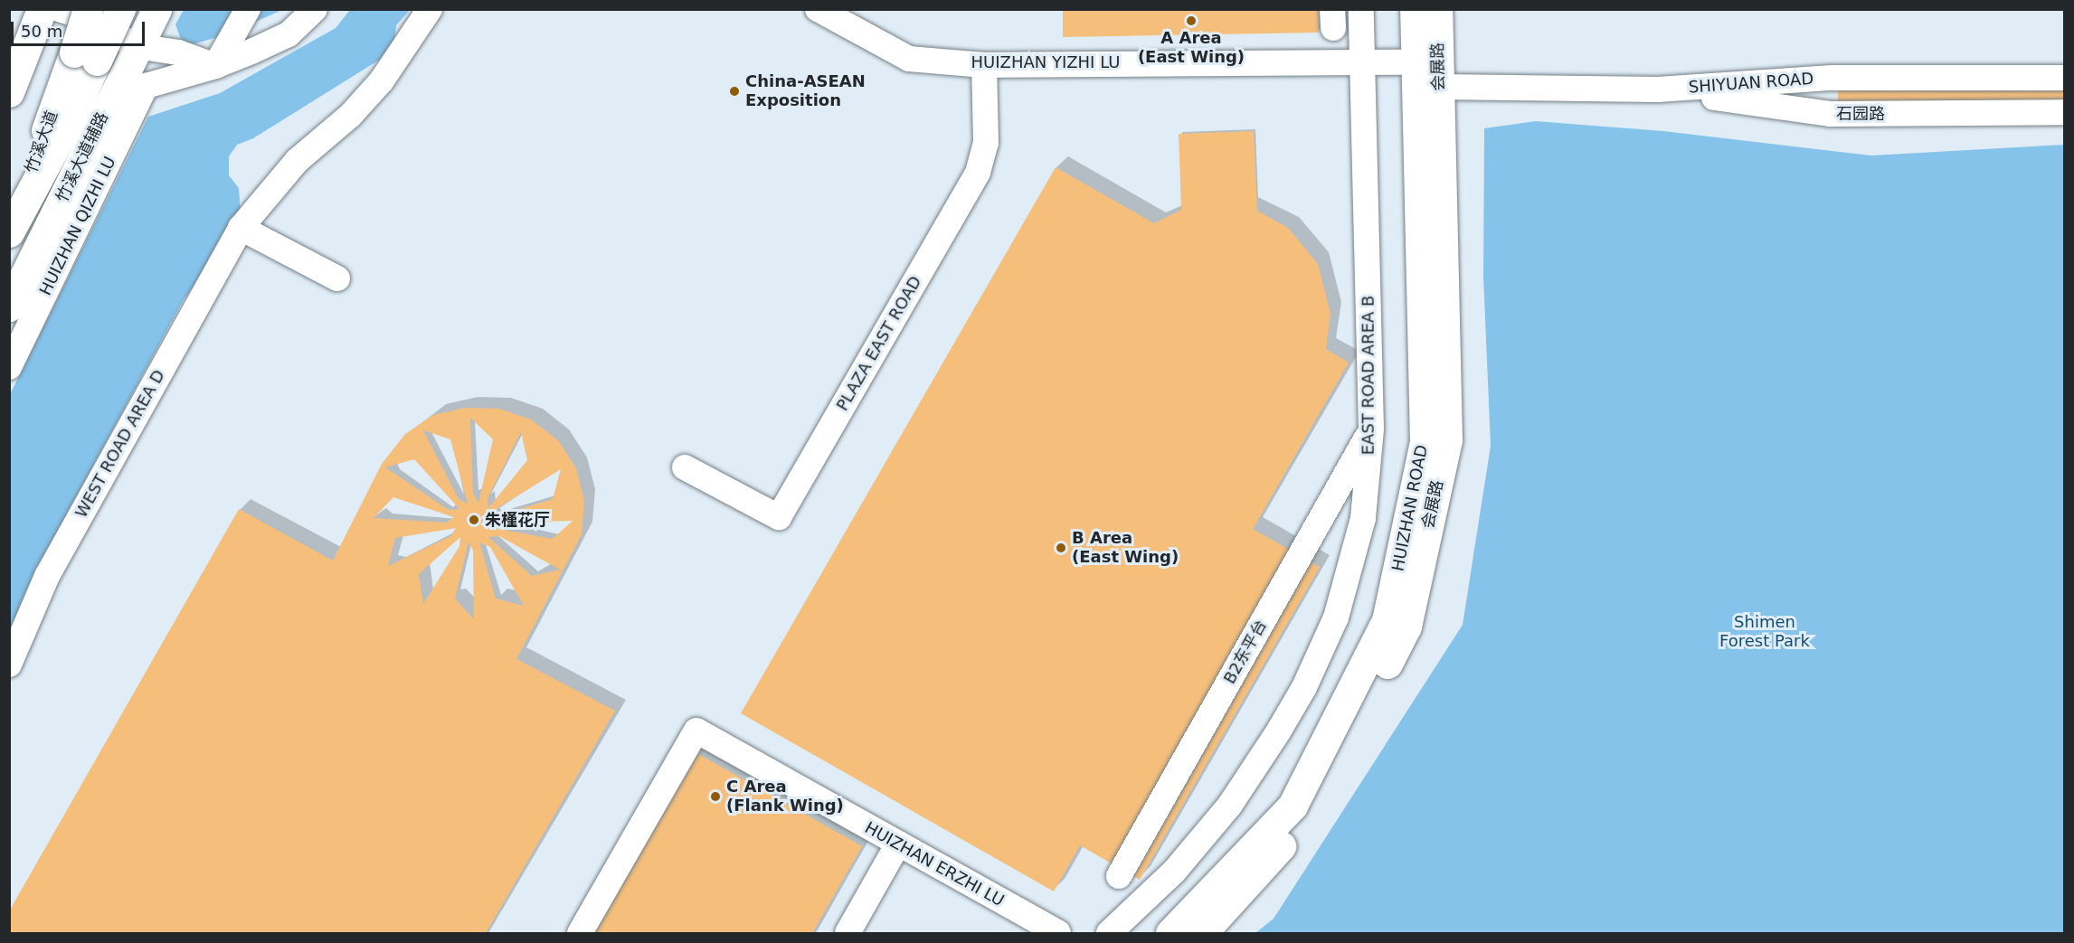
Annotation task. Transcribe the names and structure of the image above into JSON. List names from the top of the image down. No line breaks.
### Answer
{"streets":{"main road":["会展路","竹溪大道辅路","HUIZHAN ROAD"],"street":["HUIZHAN YIZHI LU","SHIYUAN ROAD","石园路","HUIZHAN QIZHI LU","PLAZA EAST ROAD","EAST ROAD AREA B","WEST ROAD AREA D","B2东平台","HUIZHAN ERZHI LU"]},"crossings":[["HUIZHAN YIZHI LU","PLAZA EAST ROAD"],["HUIZHAN YIZHI LU","EAST ROAD AREA B"],["HUIZHAN YIZHI LU","HUIZHAN ROAD"],["会展路","SHIYUAN ROAD"],["SHIYUAN ROAD","石园路"],["EAST ROAD AREA B","B2东平台"]],"parks":["Shimen Forest Park"],"places":["A Area (East Wing)","China-ASEAN Exposition","朱槿花厅","B Area (East Wing)","C Area (Flank Wing)"],"scale_bar":"50 m"}
